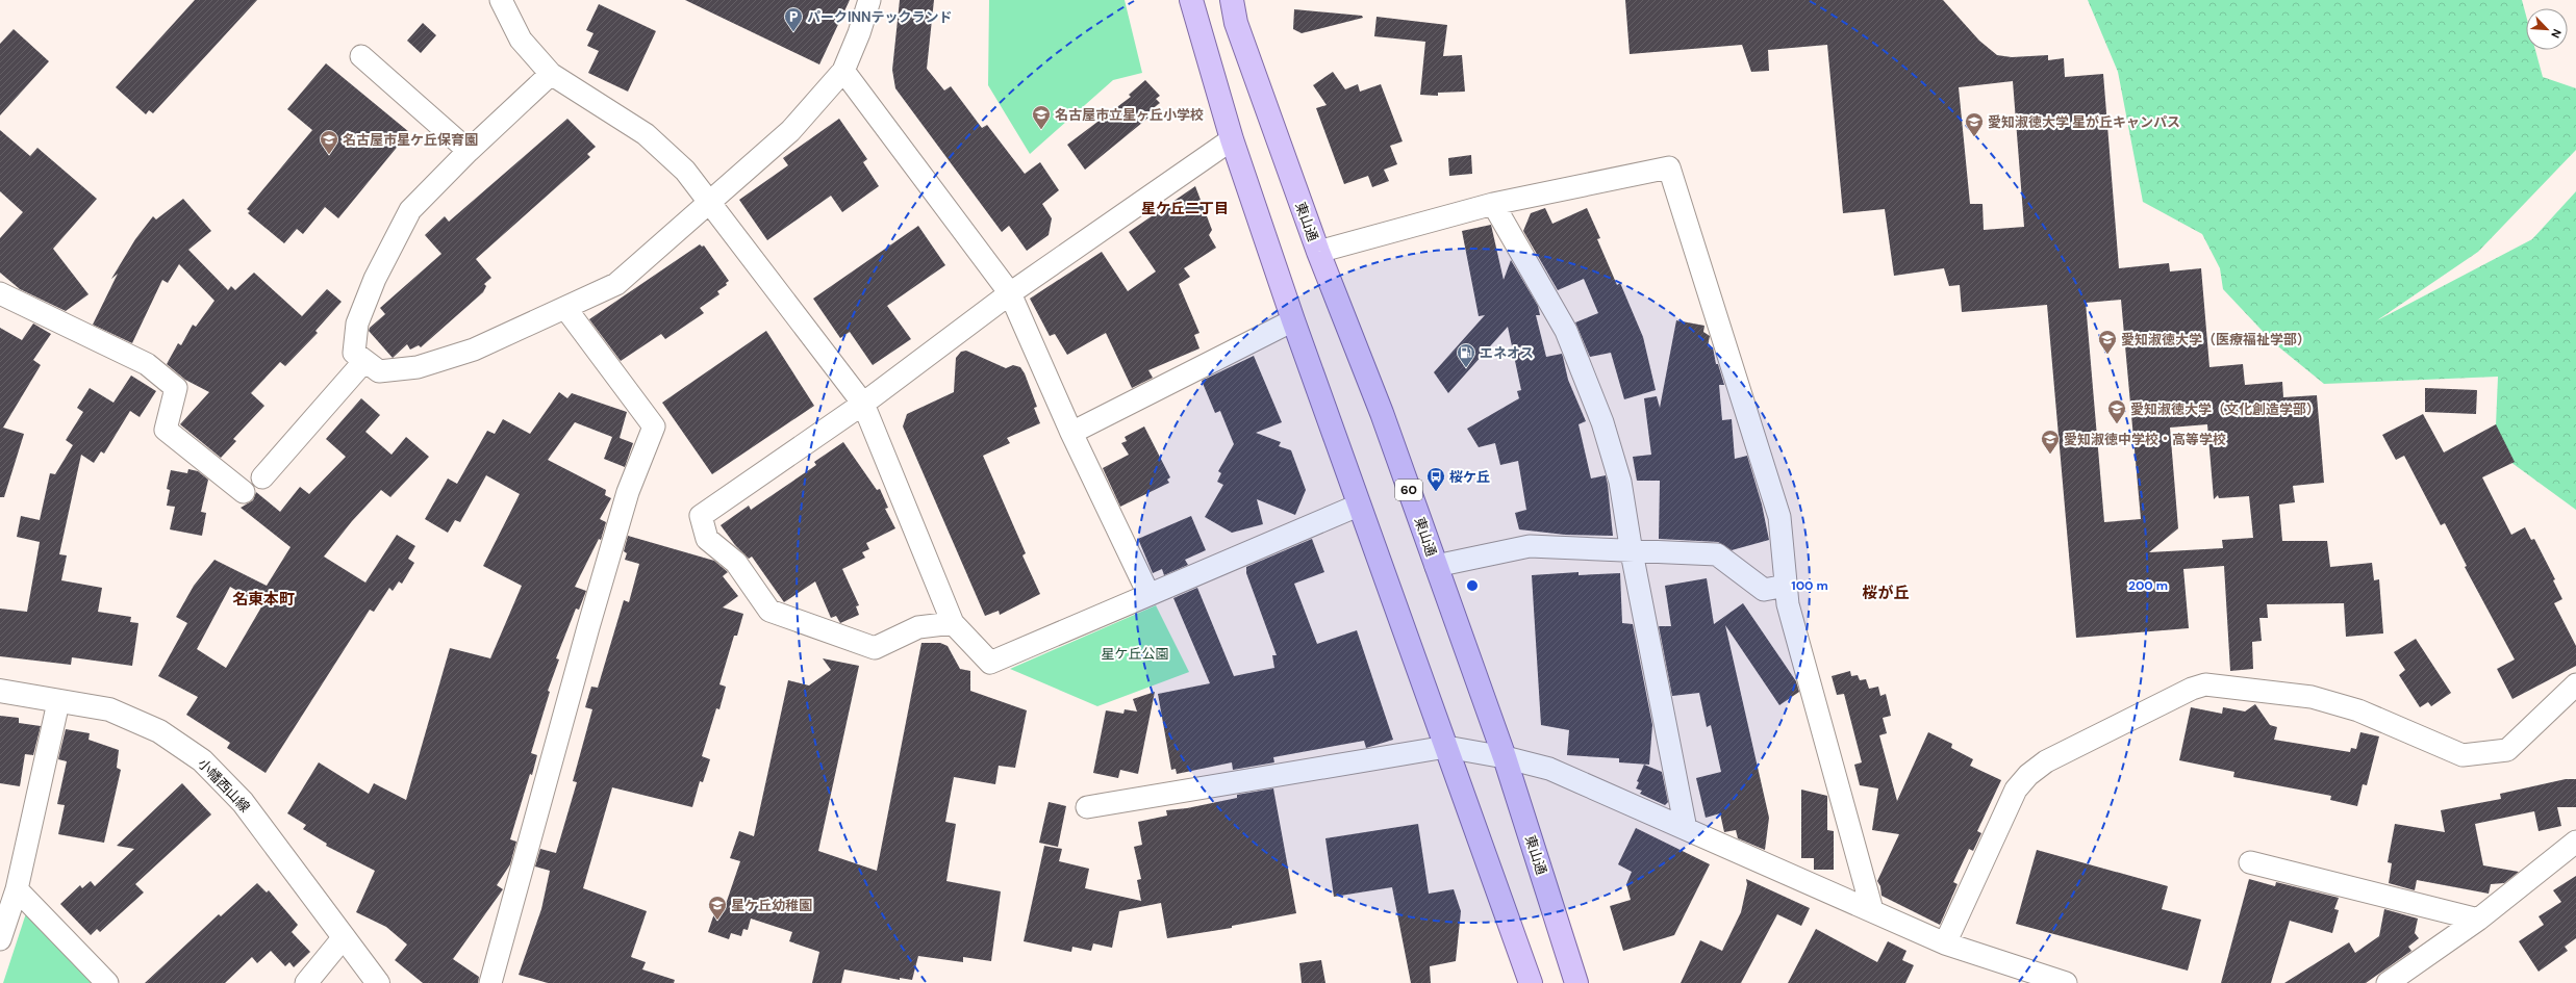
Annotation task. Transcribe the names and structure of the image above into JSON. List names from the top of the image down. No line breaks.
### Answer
{"streets":{"main road":["東山通","60"],"street":["小幡西山線"]},"districts":["星ケ丘二丁目","桜が丘","名東本町"],"parks":["星ケ丘公園"],"places":{"parking":["パークINNテックランド"],"school or university":["名古屋市立星ヶ丘小学校","愛知淑徳大学 星が丘キャンパス","名古屋市星ケ丘保育園","愛知淑徳大学（医療福祉学部）","愛知淑徳大学（文化創造学部）","愛知淑徳中学校・高等学校","星ケ丘幼稚園"],"fuel station":["エネオス"],"bus stop":["桜ケ丘"]},"north":"bottom right","rings":["100 m","200 m"]}
